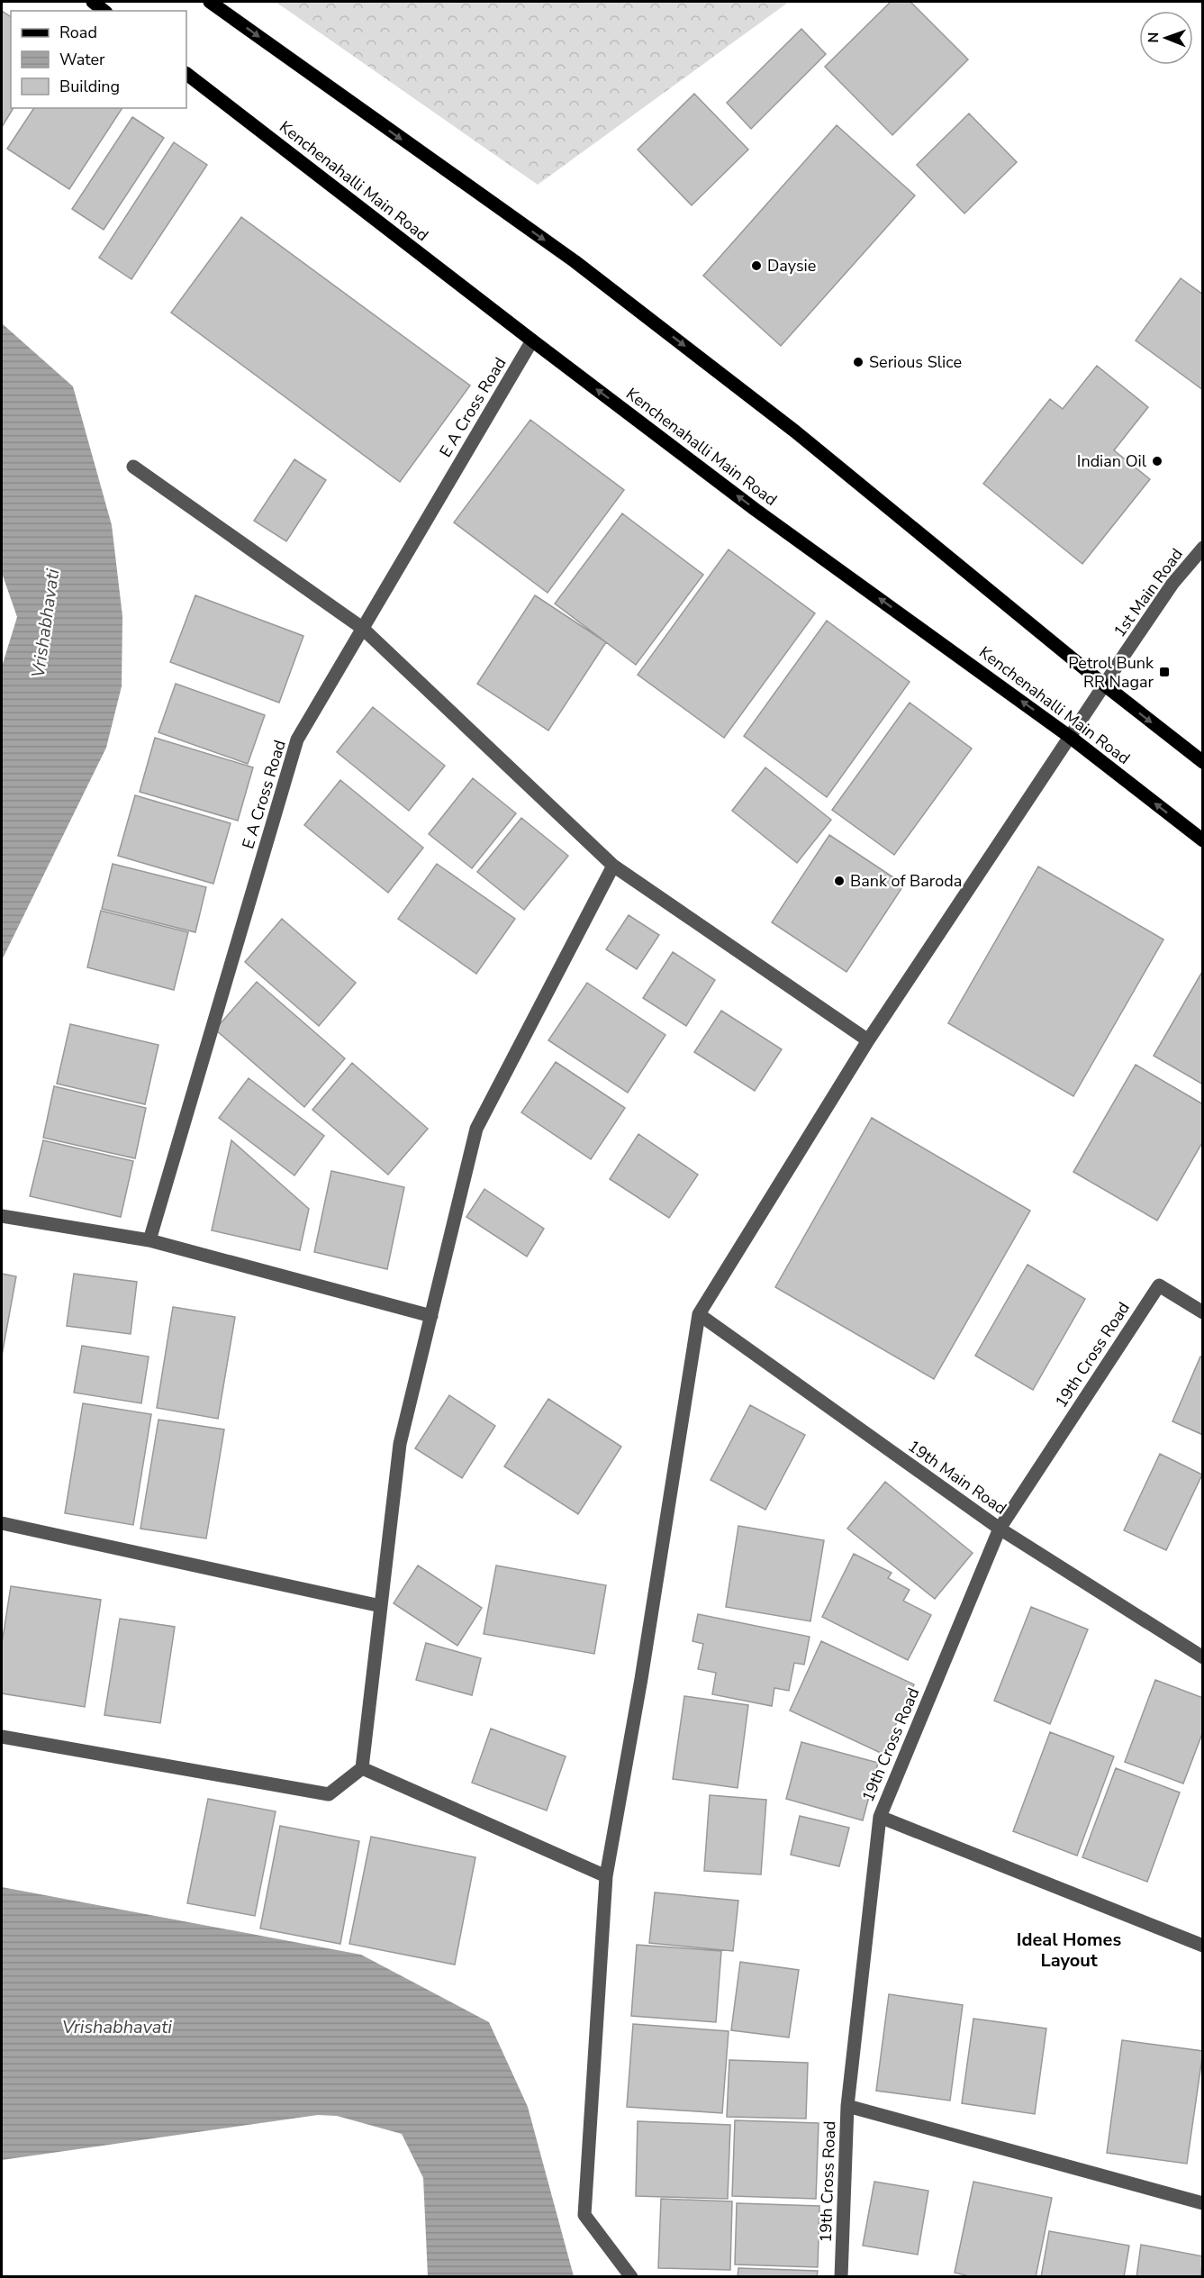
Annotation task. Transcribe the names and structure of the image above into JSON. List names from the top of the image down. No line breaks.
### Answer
{"streets":{"main road":["Kenchenahalli Main Road"],"street":["E A Cross Road","1st Main Road","19th Cross Road","19th Main Road"]},"crossings":[["Kenchenahalli Main Road","E A Cross Road"],["Kenchenahalli Main Road","1st Main Road"],["1st Main Road","19th Main Road"],["19th Cross Road","19th Main Road"]],"districts":["Ideal Homes Layout"],"water":["Vrishabhavati"],"places":{"other":["Daysie","Serious Slice","Indian Oil","Bank of Baroda"],"transit":["Petrol Bunk RR Nagar"]},"legend":["Road","Water","Building"],"north":"left"}
